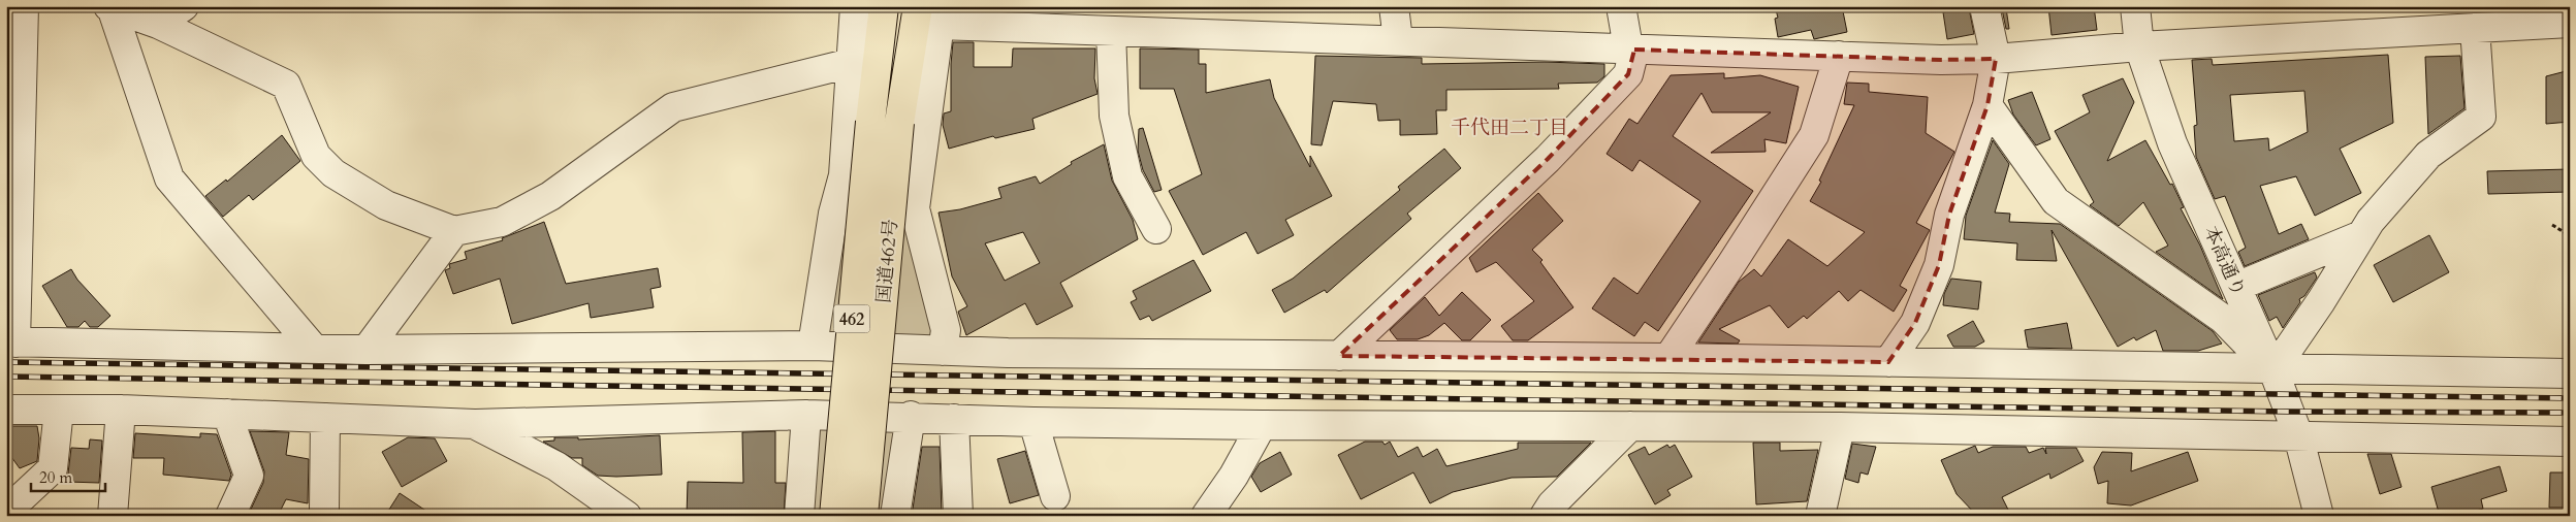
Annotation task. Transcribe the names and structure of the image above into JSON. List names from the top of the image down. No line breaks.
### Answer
{"streets":{"highway":["国道462号","462"],"street":["本高通り"]},"districts":["千代田二丁目"],"scale_bar":"20 m"}
